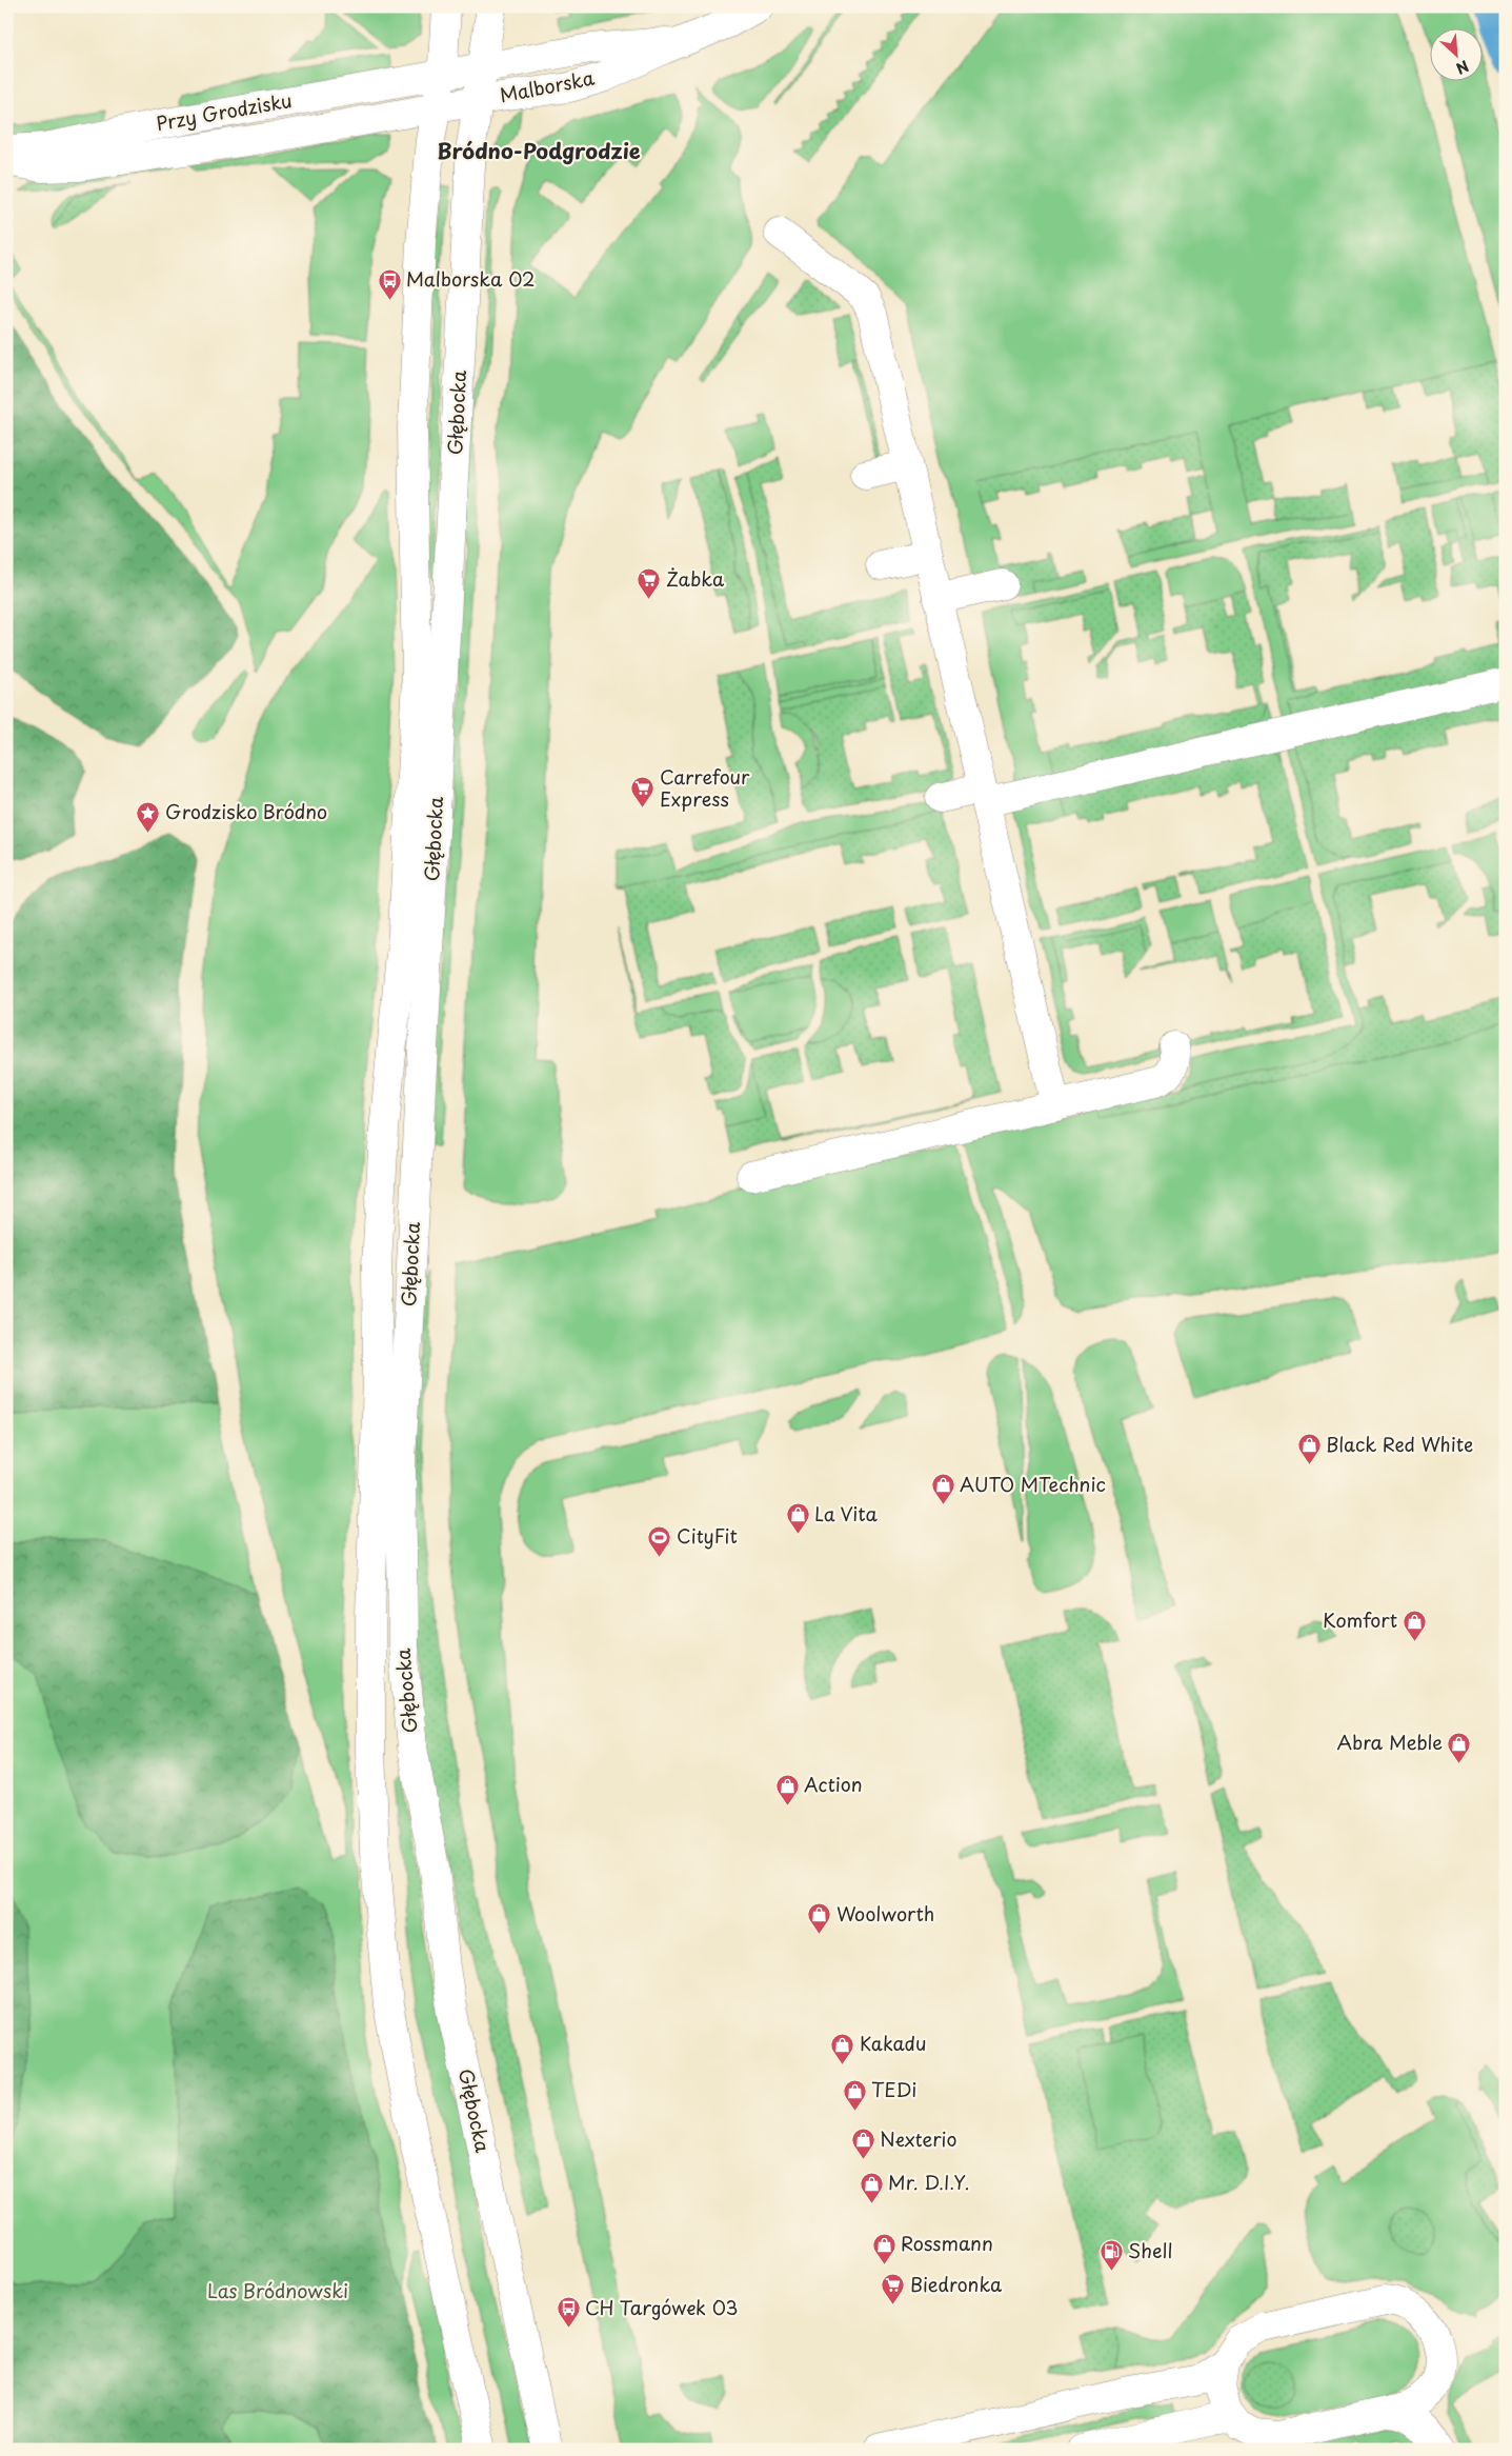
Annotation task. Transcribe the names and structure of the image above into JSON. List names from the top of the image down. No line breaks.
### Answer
{"streets":{"street":["Malborska","Przy Grodzisku","Głębocka"]},"crossings":[["Malborska","Przy Grodzisku"],["Malborska","Głębocka"],["Przy Grodzisku","Głębocka"]],"districts":["Bródno-Podgrodzie"],"parks":["Las Bródnowski"],"places":{"bus stop":["Malborska 02","CH Targówek 03"],"supermarket":["Żabka","Carrefour Express","Biedronka"],"place":["Grodzisko Bródno"],"shop":["Black Red White","AUTO MTechnic","La Vita","Komfort","Abra Meble","Action","Woolworth","Kakadu","TEDi","Nexterio","Mr. D.I.Y.","Rossmann"],"sports":["CityFit"],"fuel station":["Shell"]},"north":"bottom right"}
